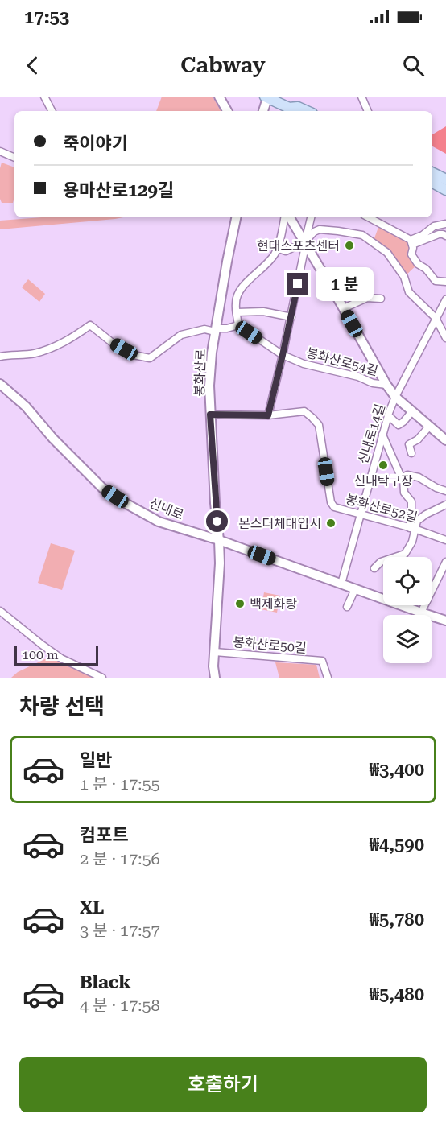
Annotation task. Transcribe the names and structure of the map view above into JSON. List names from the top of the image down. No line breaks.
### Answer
{"streets":{"main road":["봉화산로","신내로"],"street":["봉화산로54길","신내로14길","봉화산로52길","봉화산로50길"]},"crossings":[["봉화산로","봉화산로52길"],["봉화산로","신내로"],["봉화산로","봉화산로50길"],["신내로14길","봉화산로52길"],["신내로14길","신내로"]],"places":["현대스포츠센터","신내탁구장","몬스터체대입시","백제화랑"],"scale_bar":"100 m","page":{"status":"17:53","header":"Cabway","banner":["죽이야기","용마산로129길"],"bubble":"1 분","scale":"100 m","heading":"차량 선택","list":[{"name":"일반","note":"1 분 · 17:55","value":"₩3,400"},{"name":"컴포트","note":"2 분 · 17:56","value":"₩4,590"},{"name":"XL","note":"3 분 · 17:57","value":"₩5,780"},{"name":"Black","note":"4 분 · 17:58","value":"₩5,480"}],"buttons":"호출하기"}}
